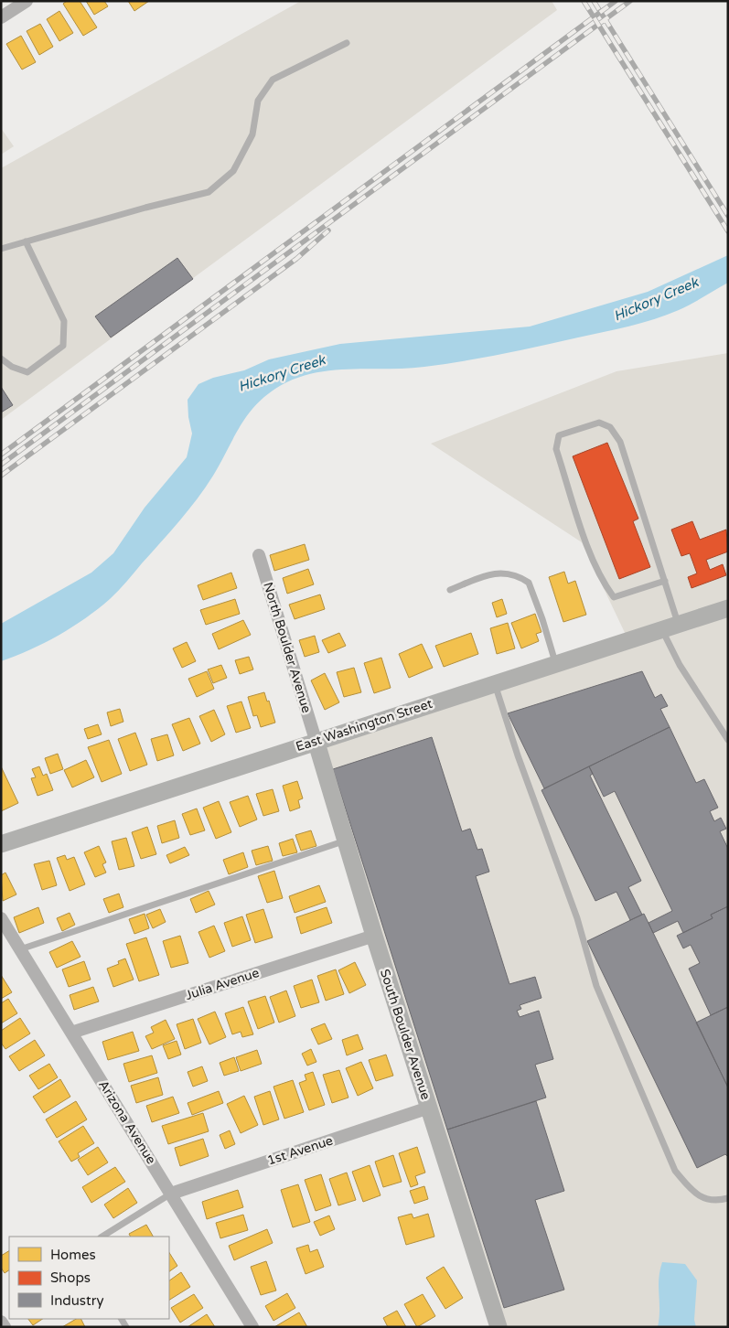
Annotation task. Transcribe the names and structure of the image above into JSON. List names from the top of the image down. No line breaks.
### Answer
{"streets":{"street":["North Boulder Avenue","East Washington Street","Julia Avenue","South Boulder Avenue","Arizona Avenue","1st Avenue"]},"crossings":[["North Boulder Avenue","East Washington Street"],["North Boulder Avenue","South Boulder Avenue"],["East Washington Street","South Boulder Avenue"],["Julia Avenue","South Boulder Avenue"],["Julia Avenue","Arizona Avenue"],["South Boulder Avenue","1st Avenue"],["Arizona Avenue","1st Avenue"]],"water":["Hickory Creek"],"legend":["Homes","Shops","Industry"]}
